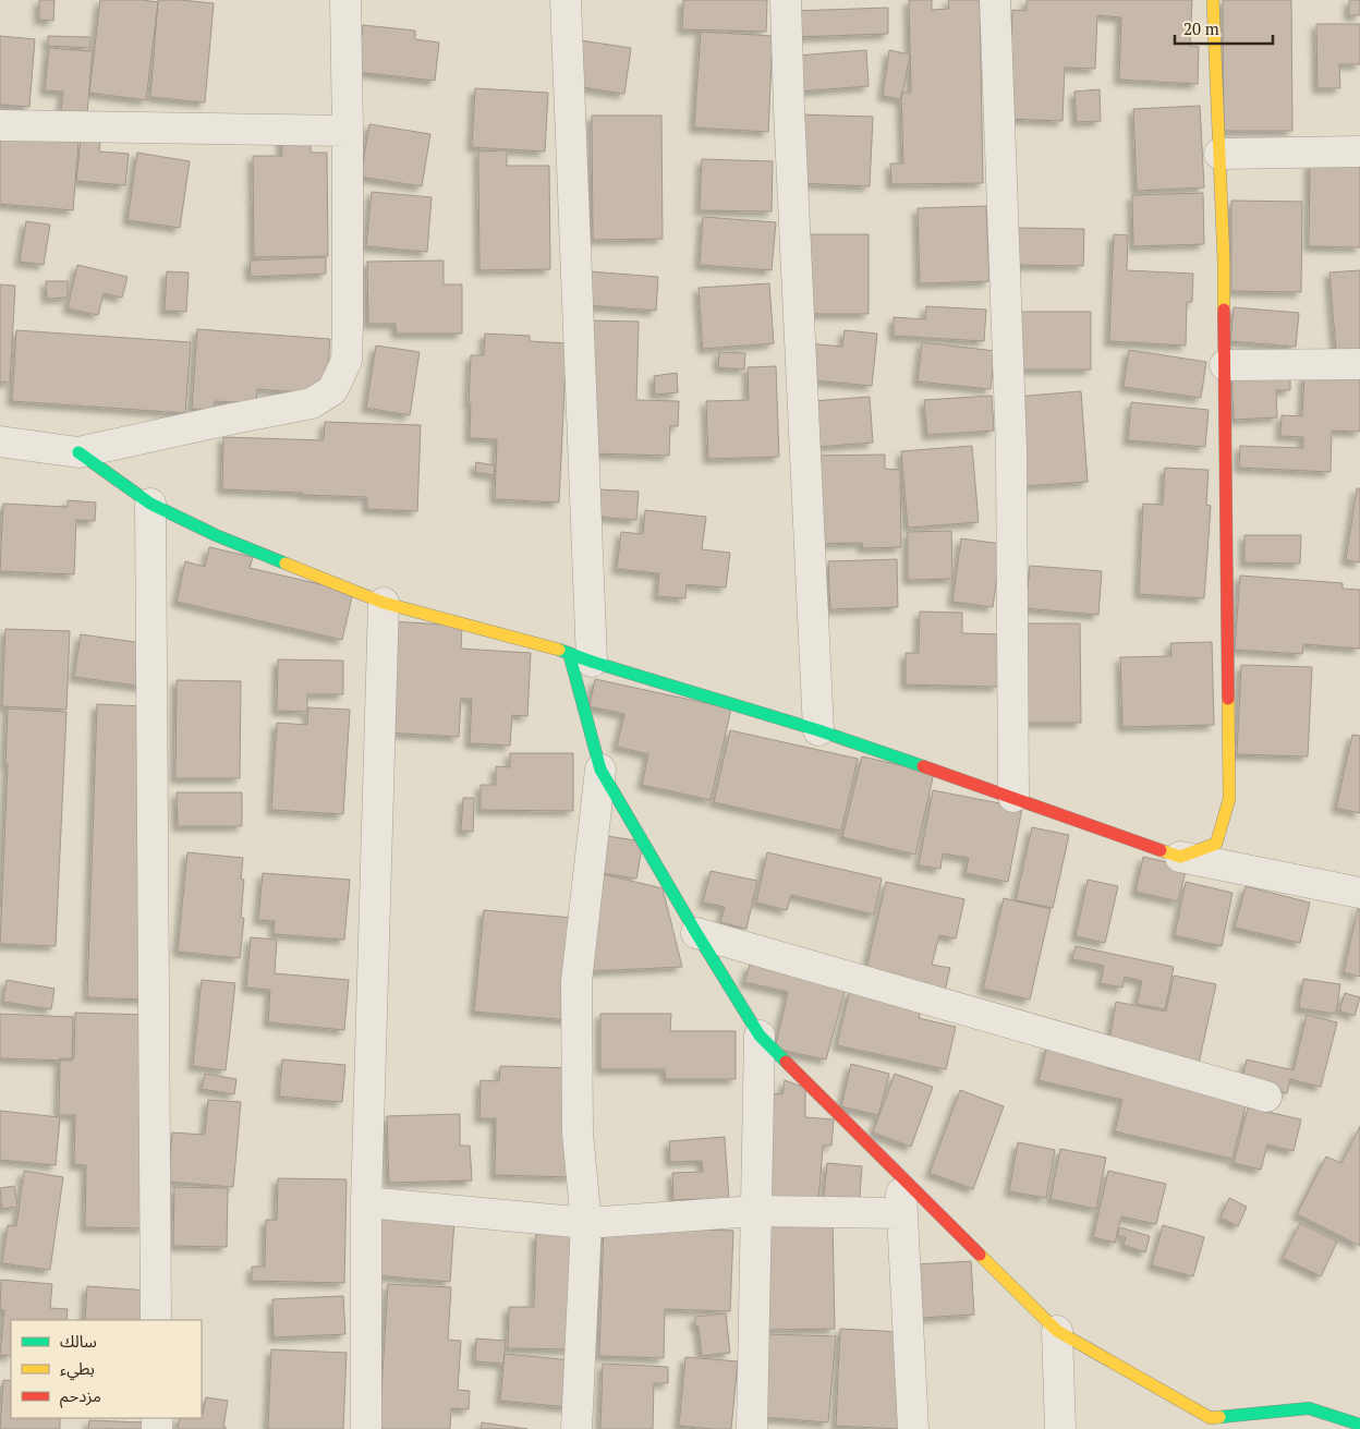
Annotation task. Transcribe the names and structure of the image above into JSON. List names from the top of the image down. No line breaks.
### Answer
{"legend":["سالك","بطيء","مزدحم"],"scale_bar":"20 m"}
